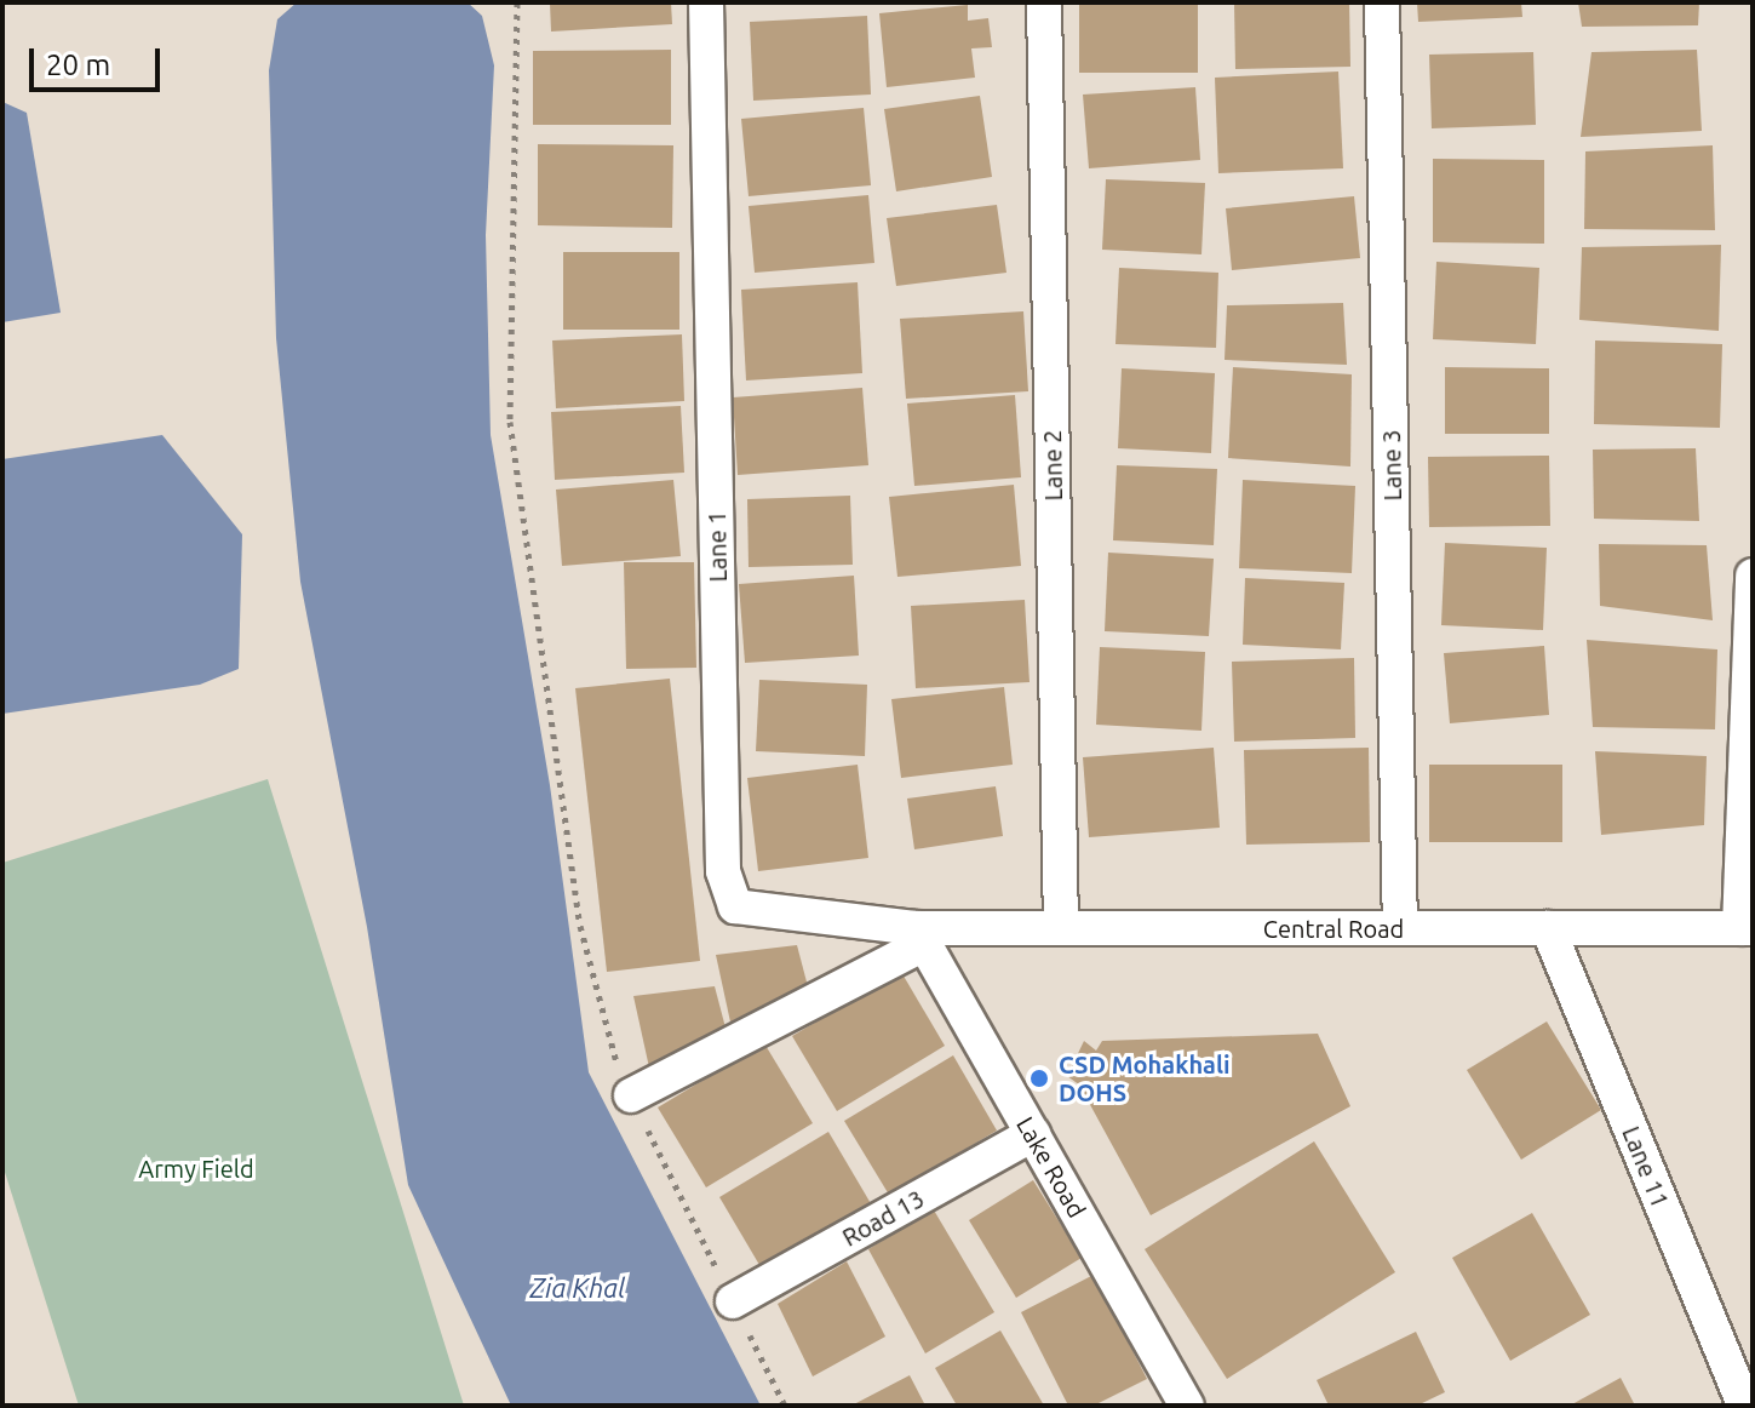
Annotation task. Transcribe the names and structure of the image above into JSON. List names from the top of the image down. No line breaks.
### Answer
{"streets":{"street":["Lane 2","Lane 3","Lane 1","Central Road","Lake Road","Lane 11","Road 13"]},"crossings":[["Lane 2","Central Road"],["Lane 3","Central Road"],["Lane 1","Central Road"],["Lane 1","Lake Road"],["Central Road","Lake Road"],["Central Road","Lane 11"],["Lake Road","Road 13"]],"water":["Zia Khal"],"parks":["Army Field"],"places":["CSD Mohakhali DOHS"],"scale_bar":"20 m"}
